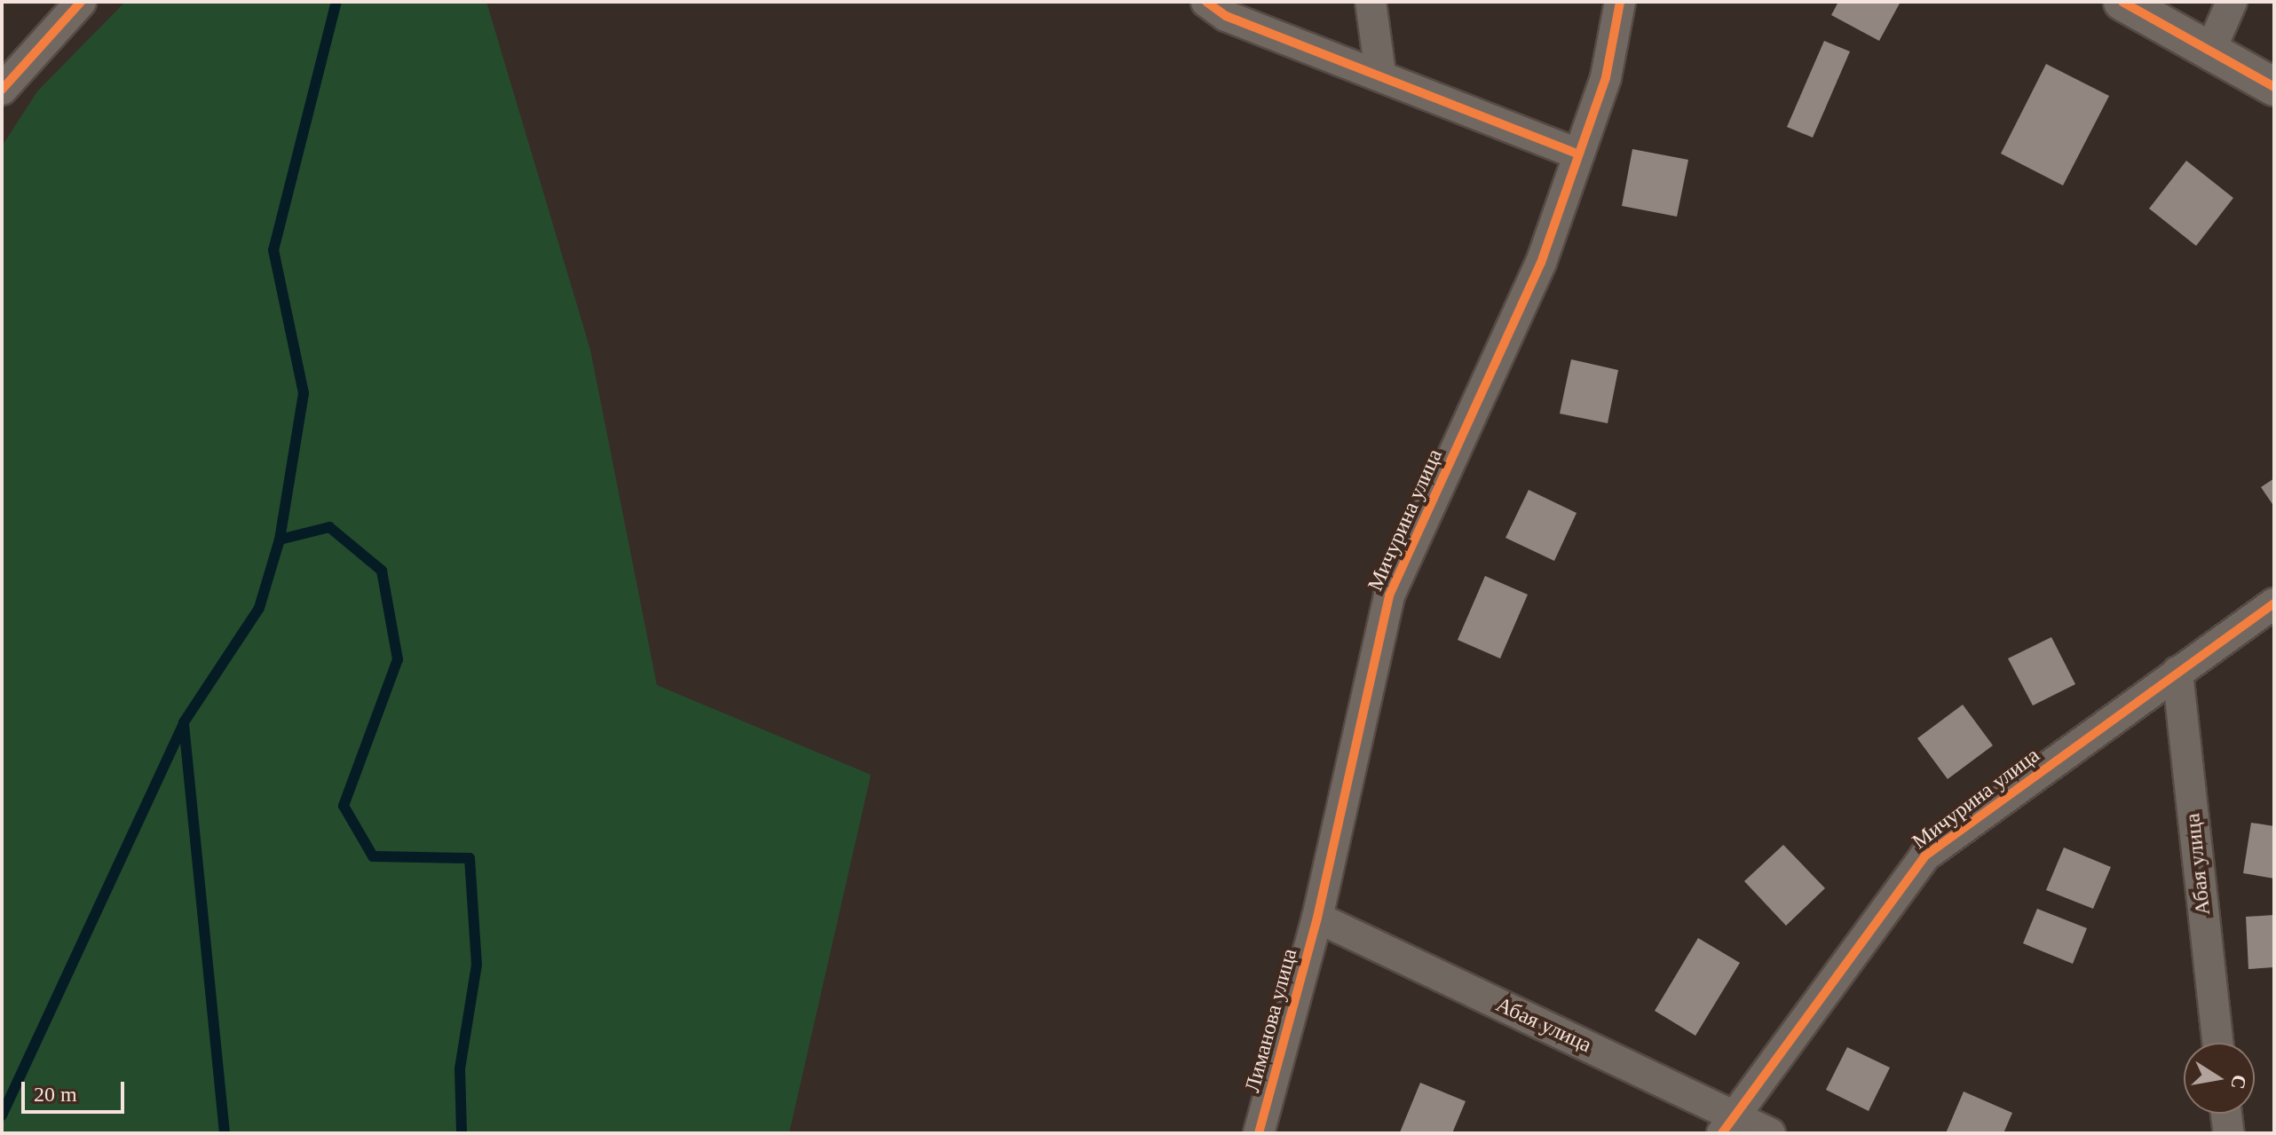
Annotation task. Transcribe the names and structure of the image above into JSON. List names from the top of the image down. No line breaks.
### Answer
{"streets":{"street":["Мичурина улица","Абая улица","Лиманова улица"]},"crossings":[["Мичурина улица","Абая улица"],["Мичурина улица","Лиманова улица"],["Абая улица","Лиманова улица"]],"scale_bar":"20 m","north":"right"}
